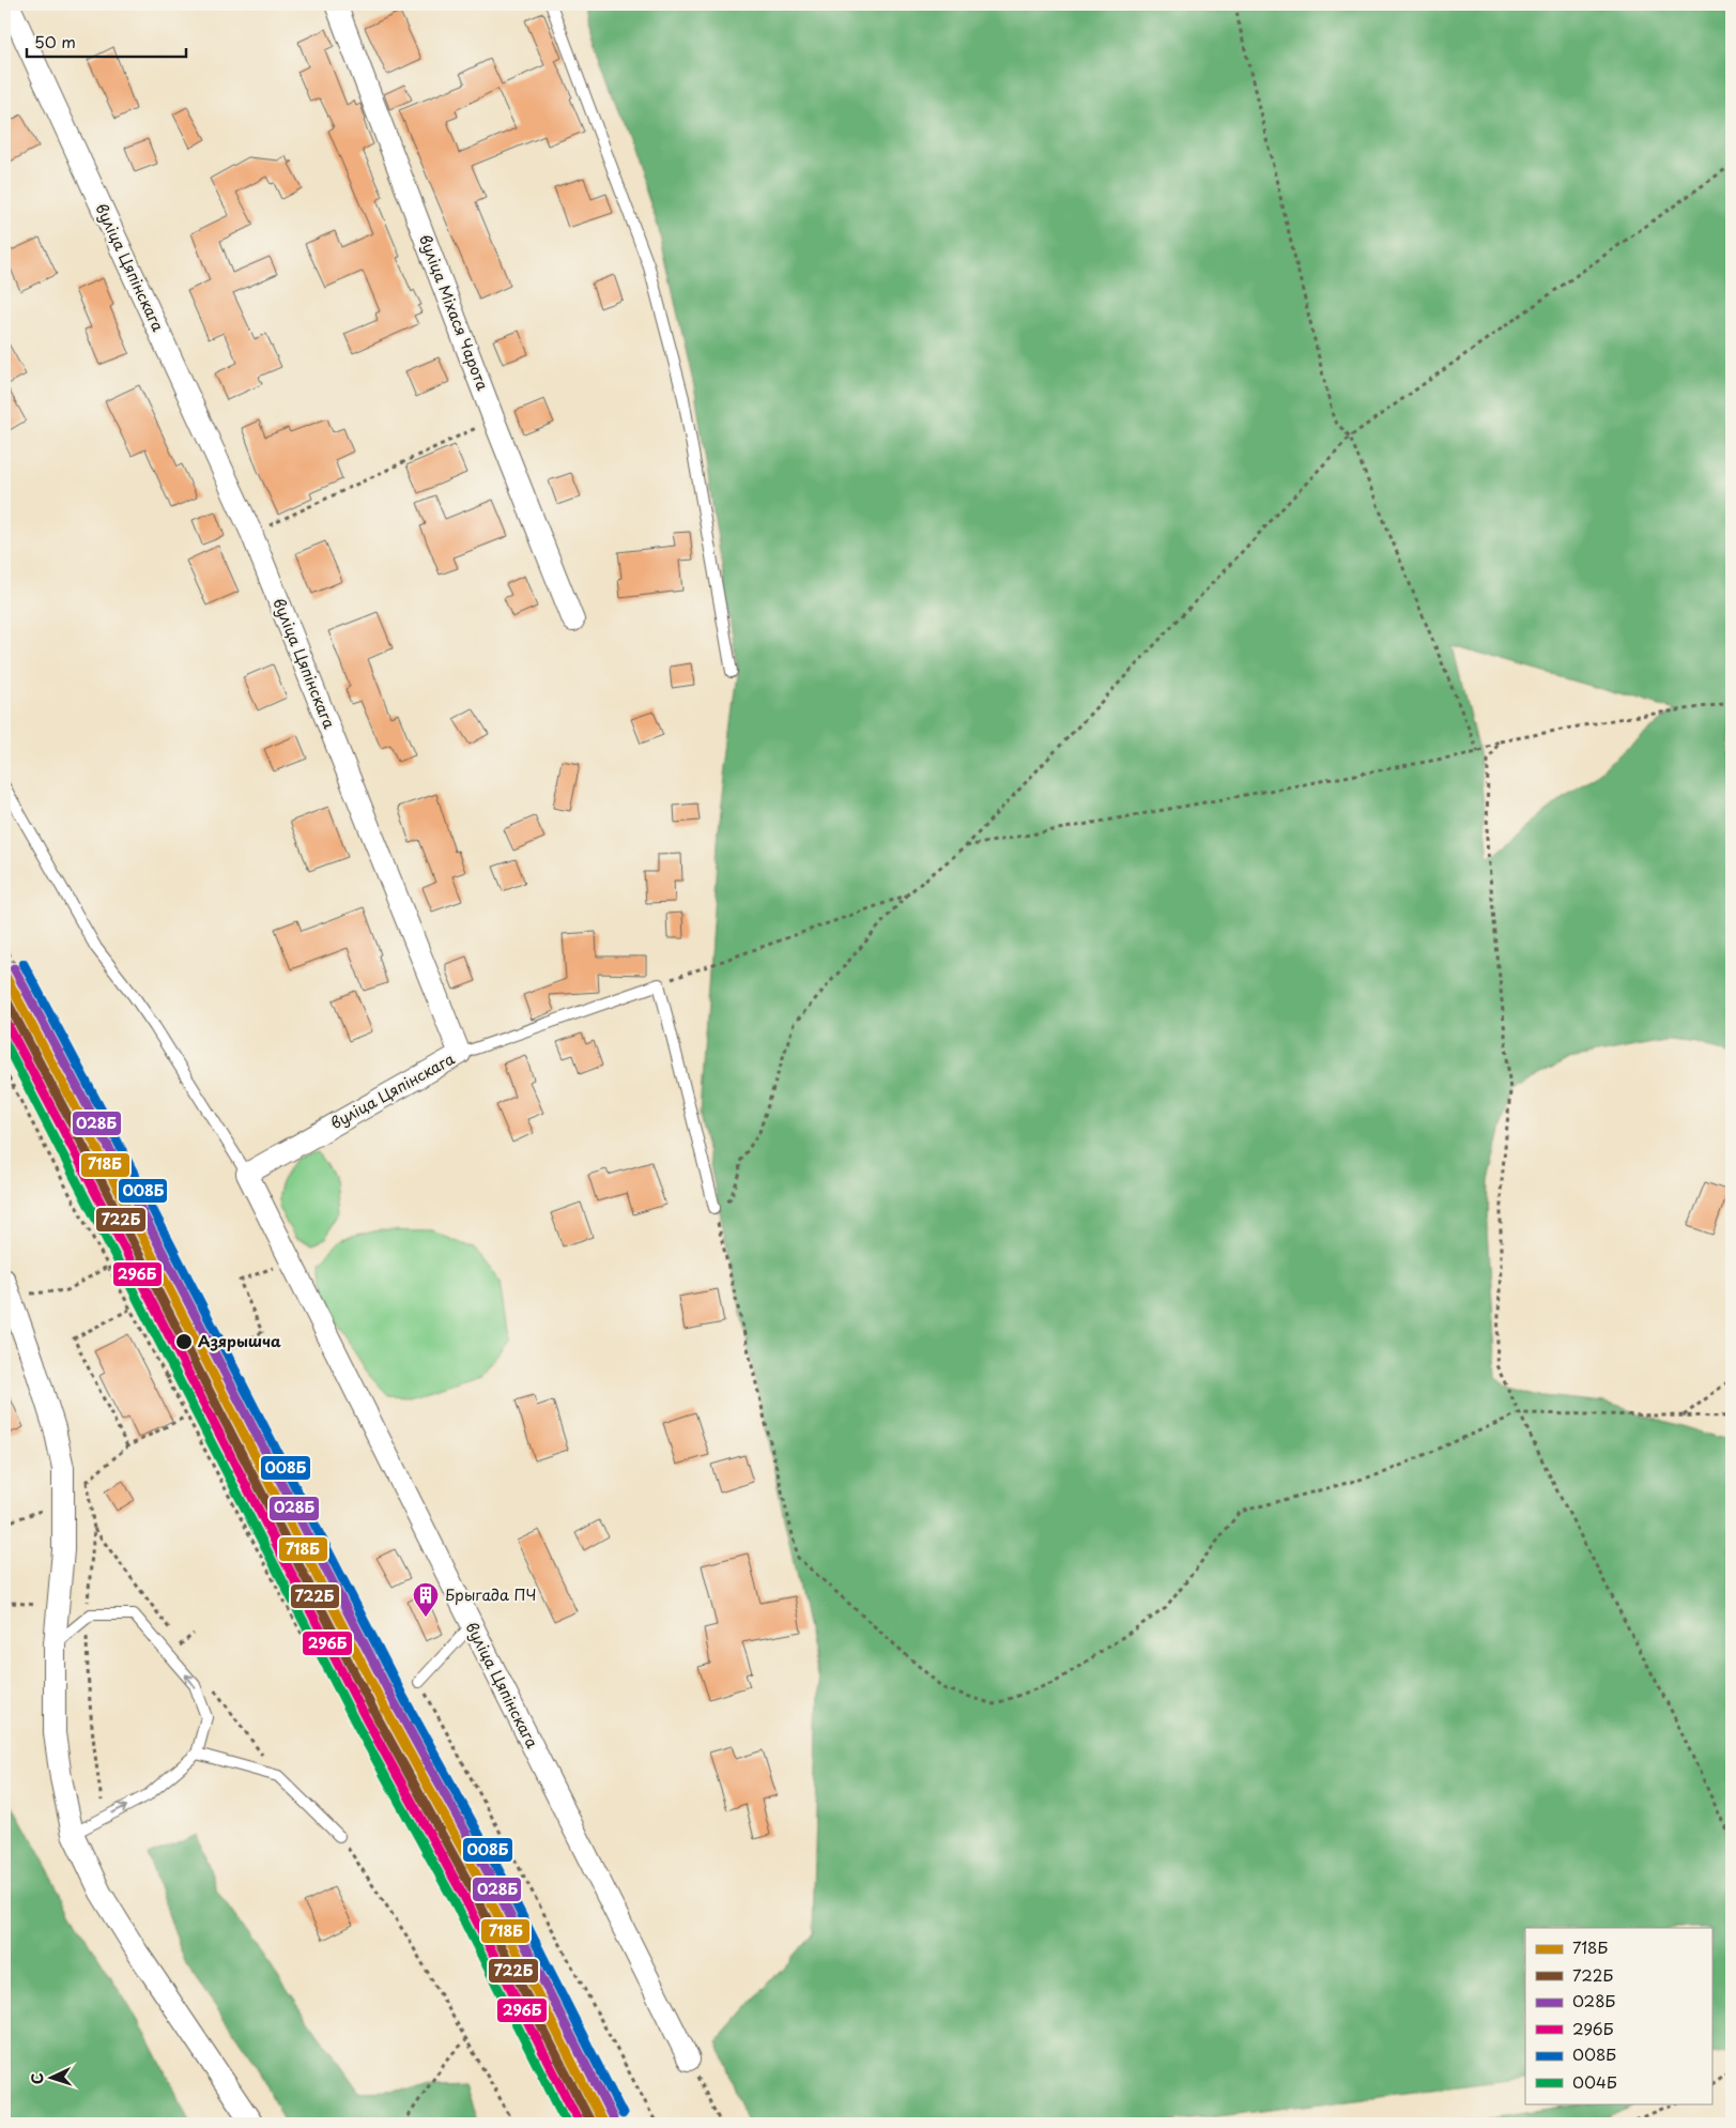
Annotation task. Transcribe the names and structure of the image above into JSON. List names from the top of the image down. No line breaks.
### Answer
{"streets":{"street":["вуліца Цяпінскага","вуліца Міхася Чарота"]},"places":{"other":["Азярышча"],"building":["Брыгада ПЧ"]},"lines":["transit line 008Б","transit line 028Б","transit line 718Б","transit line 722Б","transit line 296Б","transit line 004Б"],"legend":["718Б","722Б","028Б","296Б","008Б","004Б"],"scale_bar":"50 m","north":"left"}
